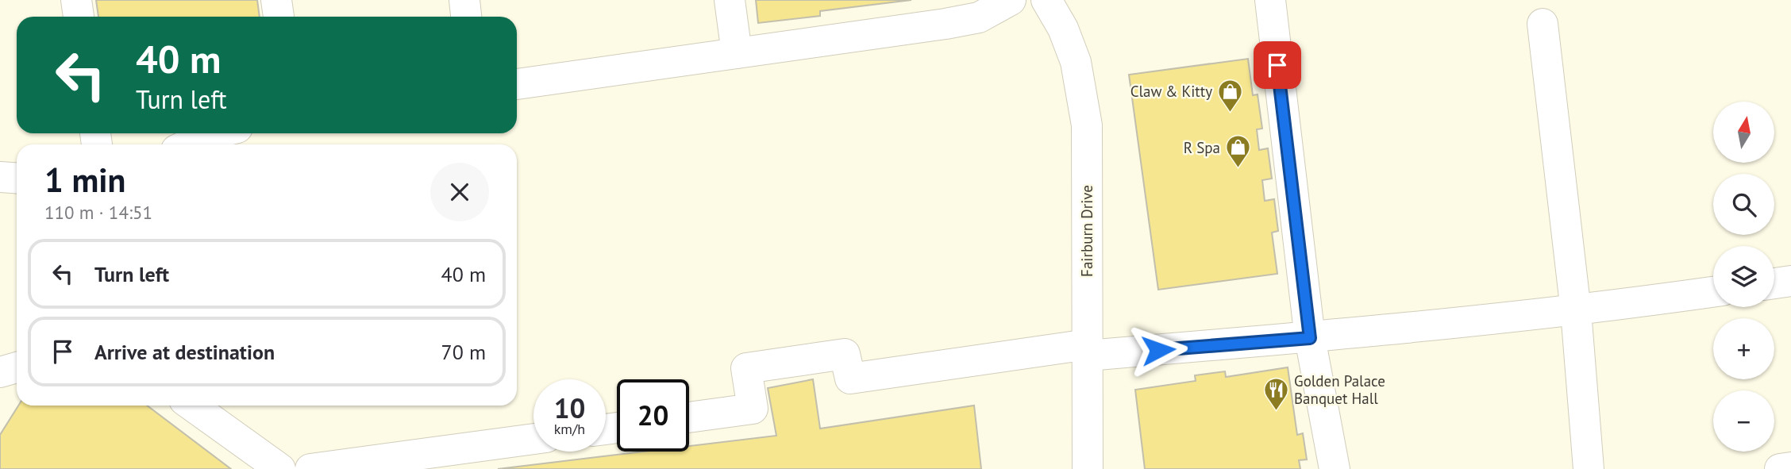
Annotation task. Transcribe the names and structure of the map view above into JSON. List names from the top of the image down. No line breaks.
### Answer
{"streets":{"street":["Fairburn Drive"]},"places":{"shop":["Claw & Kitty","R Spa"],"restaurant":["Golden Palace Banquet Hall"]},"north":"top","page":{"turn":["40 m","Turn left"],"map_buttons":["+","−"],"heading":["1 min","110 m · 14:51"],"list":[{"name":"Turn left","value":"40 m"},{"name":"Arrive at destination","value":"70 m"}],"speed":"10 km/h","limit":"20"}}
